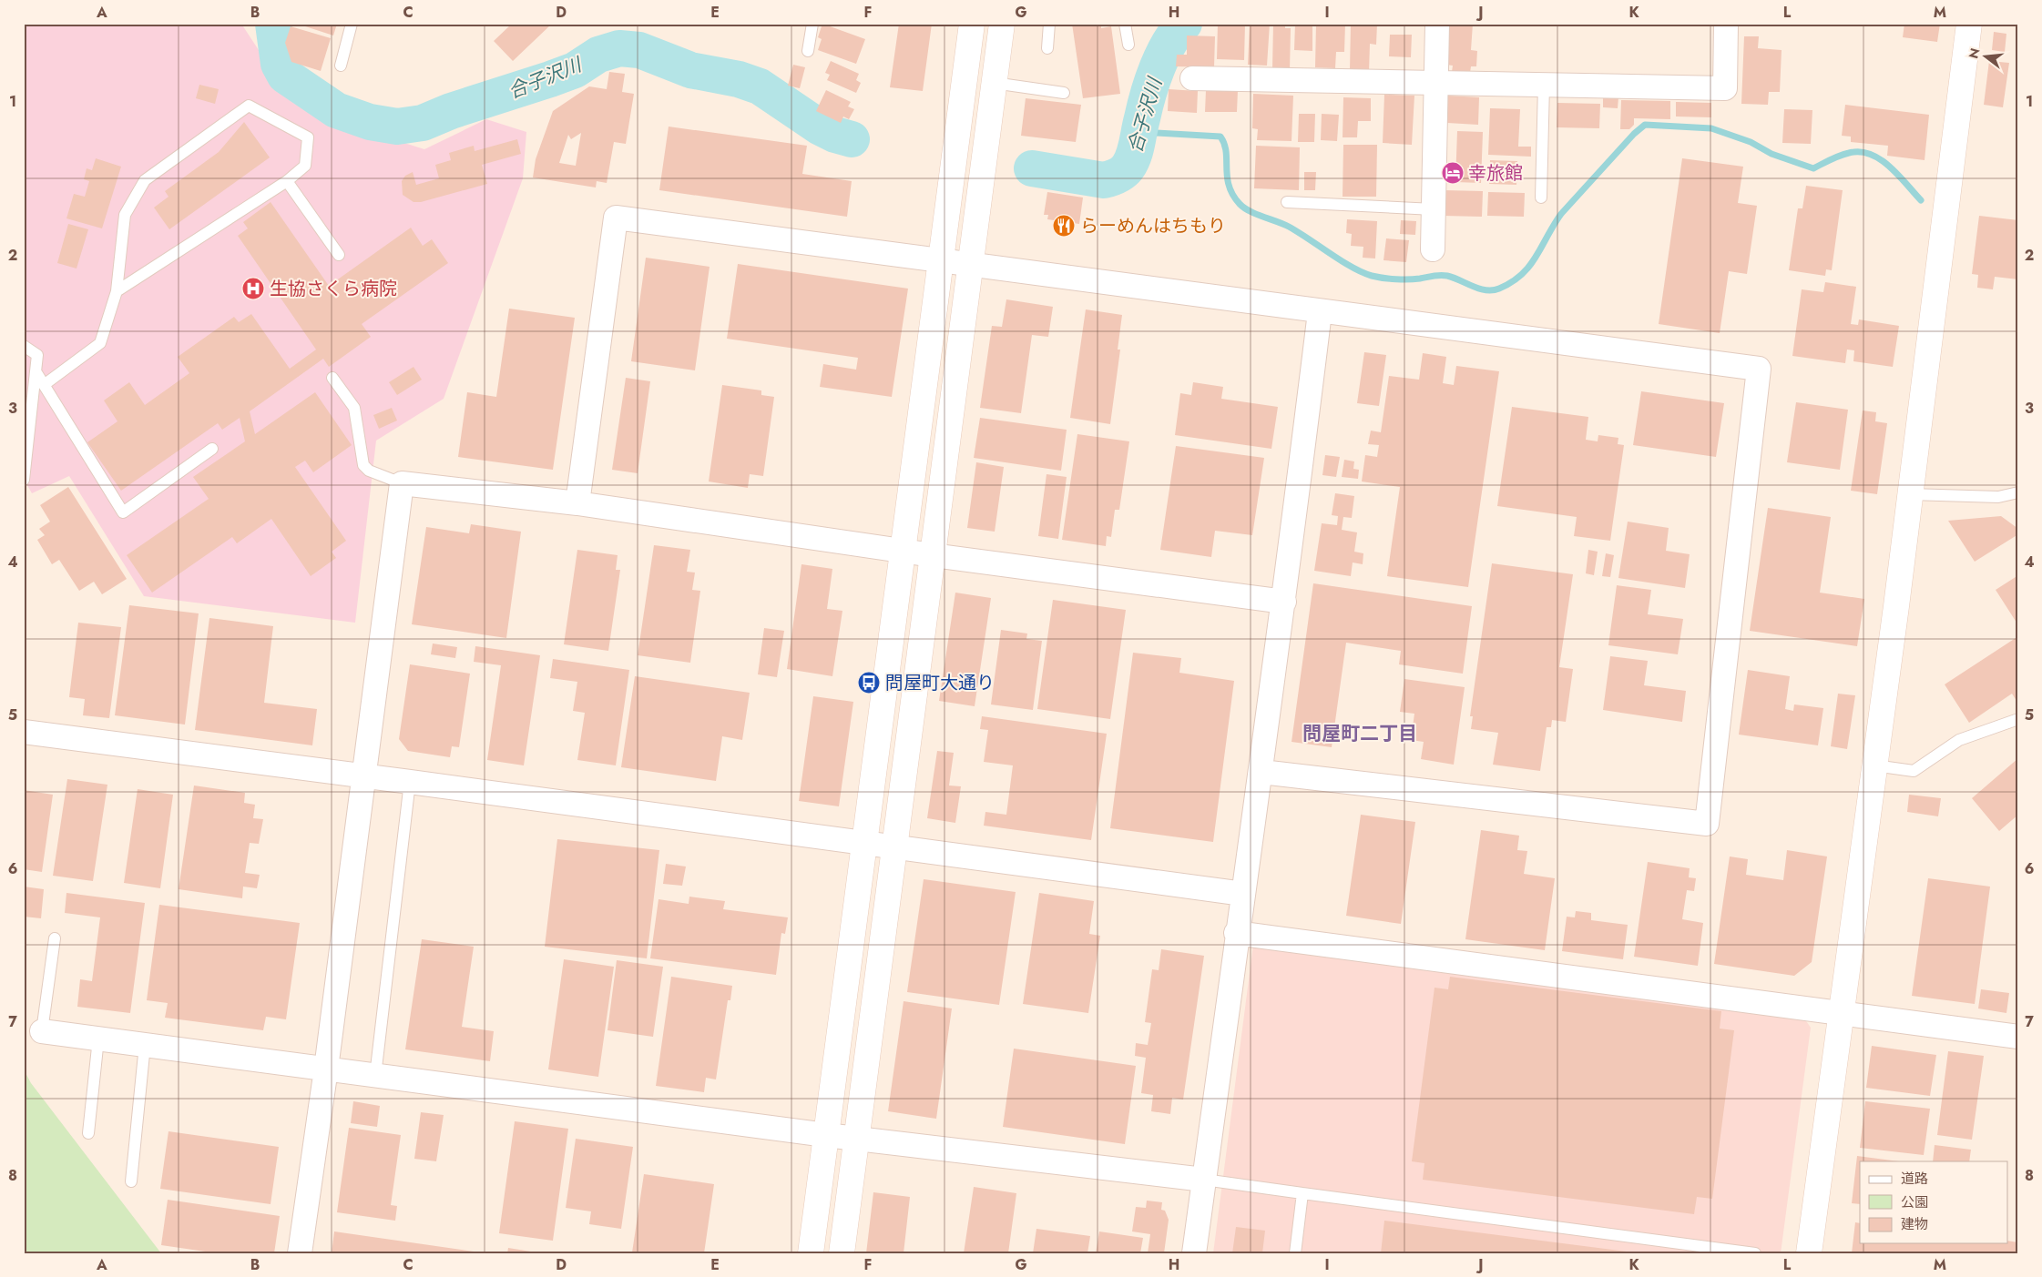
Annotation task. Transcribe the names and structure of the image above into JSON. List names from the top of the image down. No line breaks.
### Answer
{"districts":["問屋町二丁目"],"water":["合子沢川"],"places":{"hotel":["幸旅館"],"restaurant":["らーめんはちもり"],"hospital":["生協さくら病院"],"bus stop":["問屋町大通り"]},"legend":["道路","公園","建物"],"north":"left","grid":{"columns":["A","B","C","D","E","F","G","H","I","J","K","L","M"],"rows":["1","2","3","4","5","6","7","8"]}}
